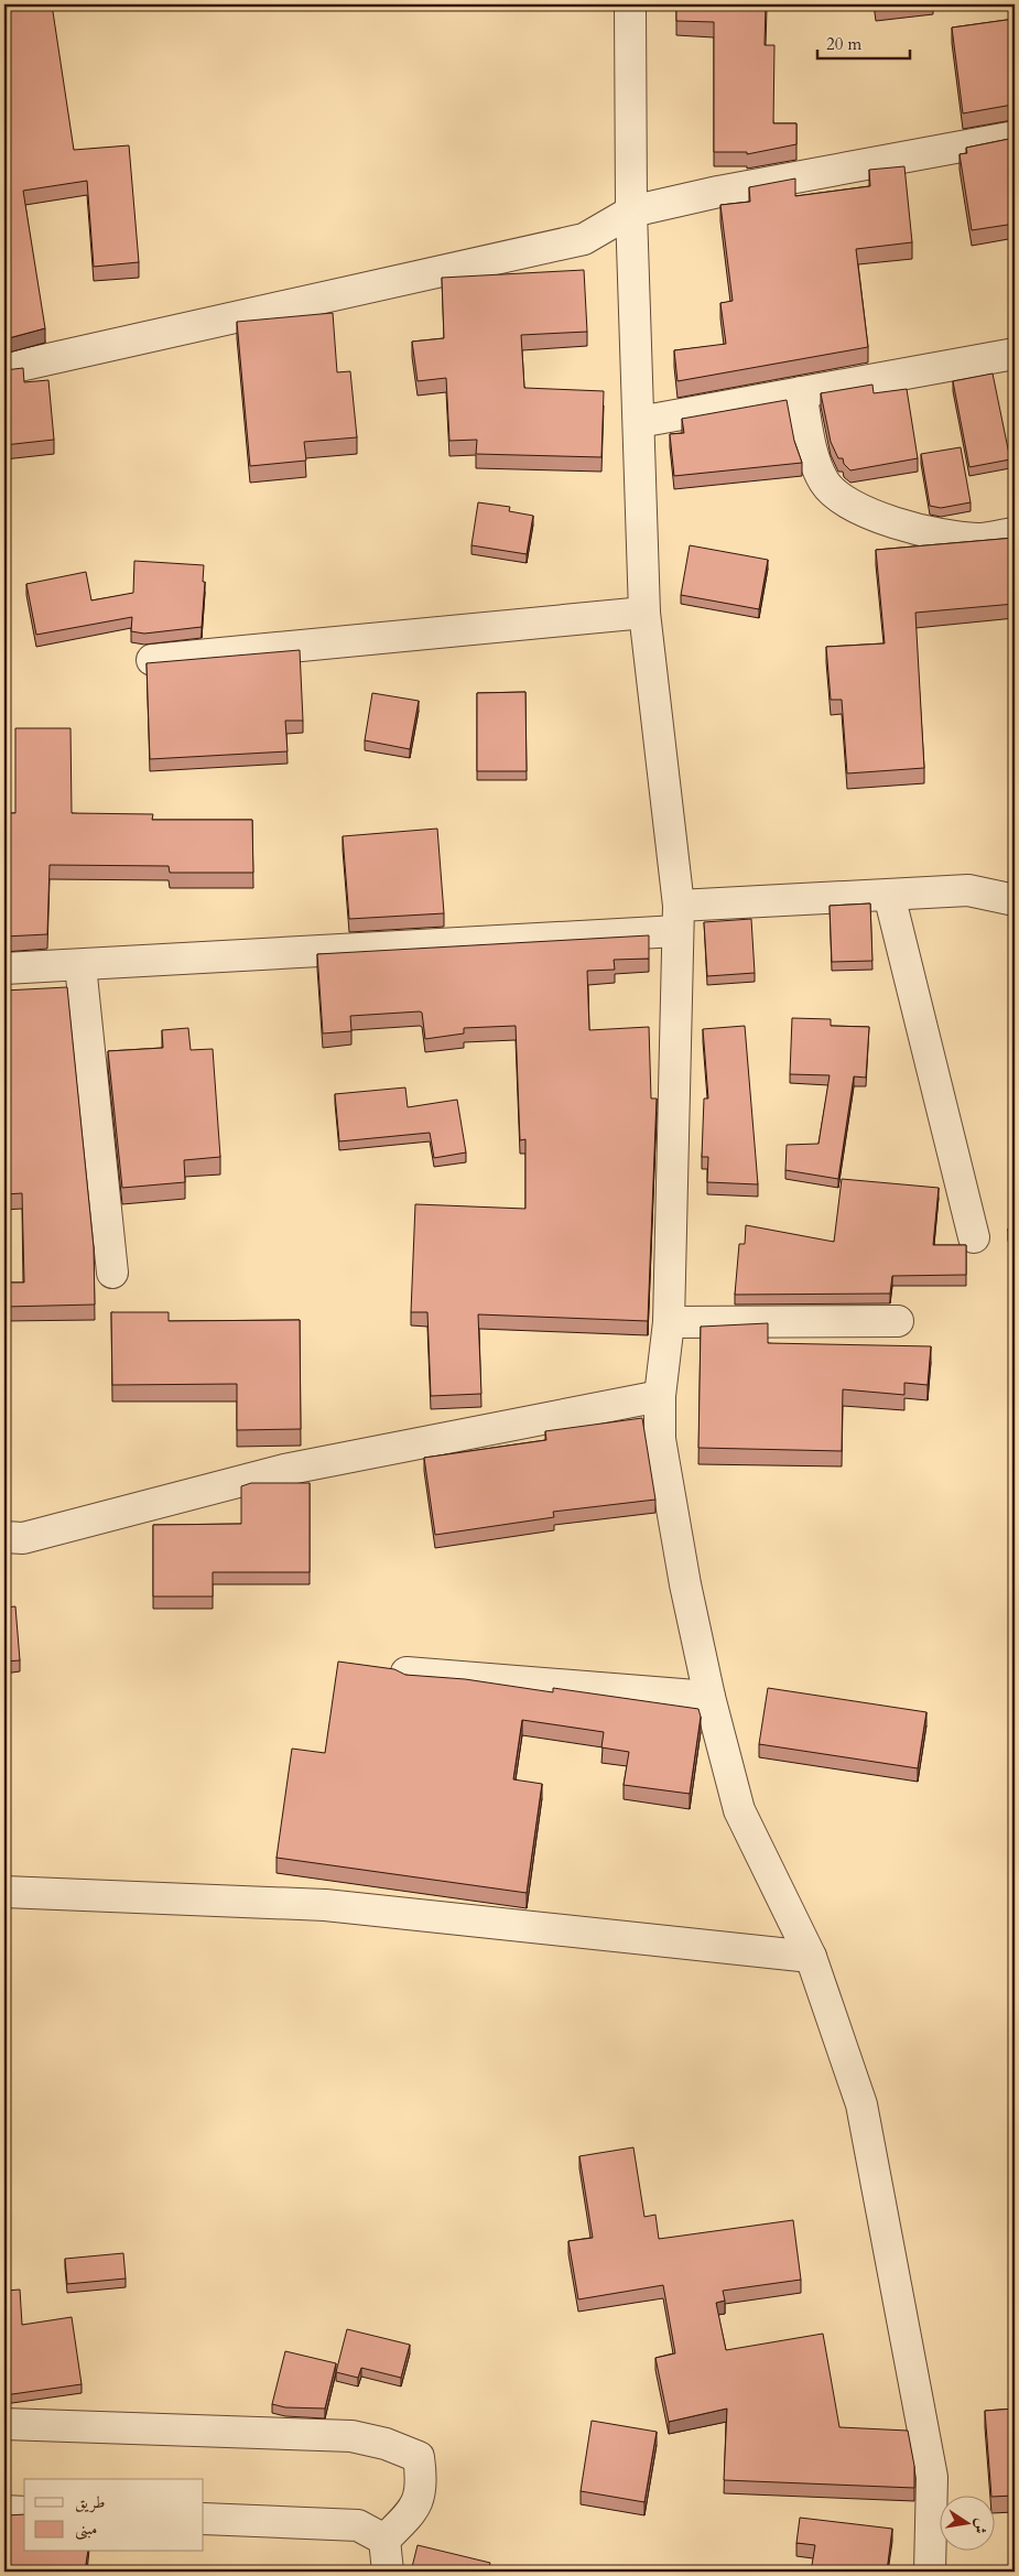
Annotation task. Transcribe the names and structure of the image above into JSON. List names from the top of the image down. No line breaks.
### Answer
{"legend":["طريق","مبنى"],"scale_bar":"20 m","north":"right"}
